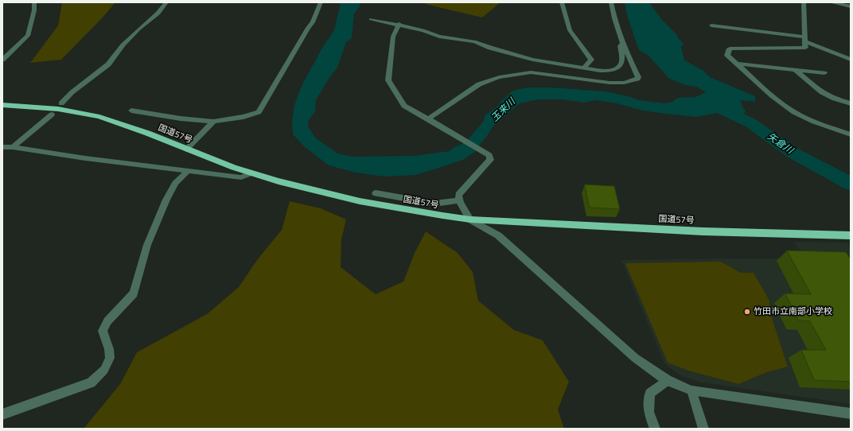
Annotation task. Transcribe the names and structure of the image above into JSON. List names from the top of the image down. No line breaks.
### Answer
{"streets":{"highway":["国道57号"]},"water":["玉来川","矢倉川"],"places":["竹田市立南部小学校"]}
